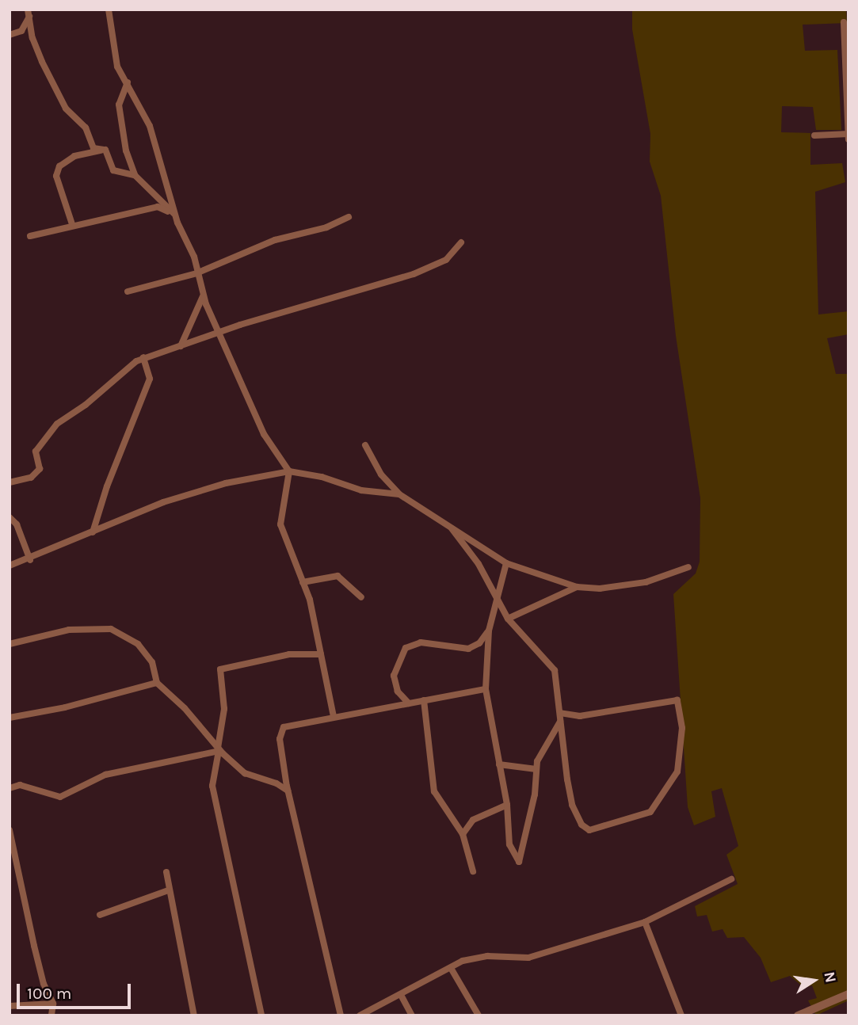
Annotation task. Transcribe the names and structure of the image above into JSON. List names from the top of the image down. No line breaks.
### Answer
{"scale_bar":"100 m","north":"right"}
